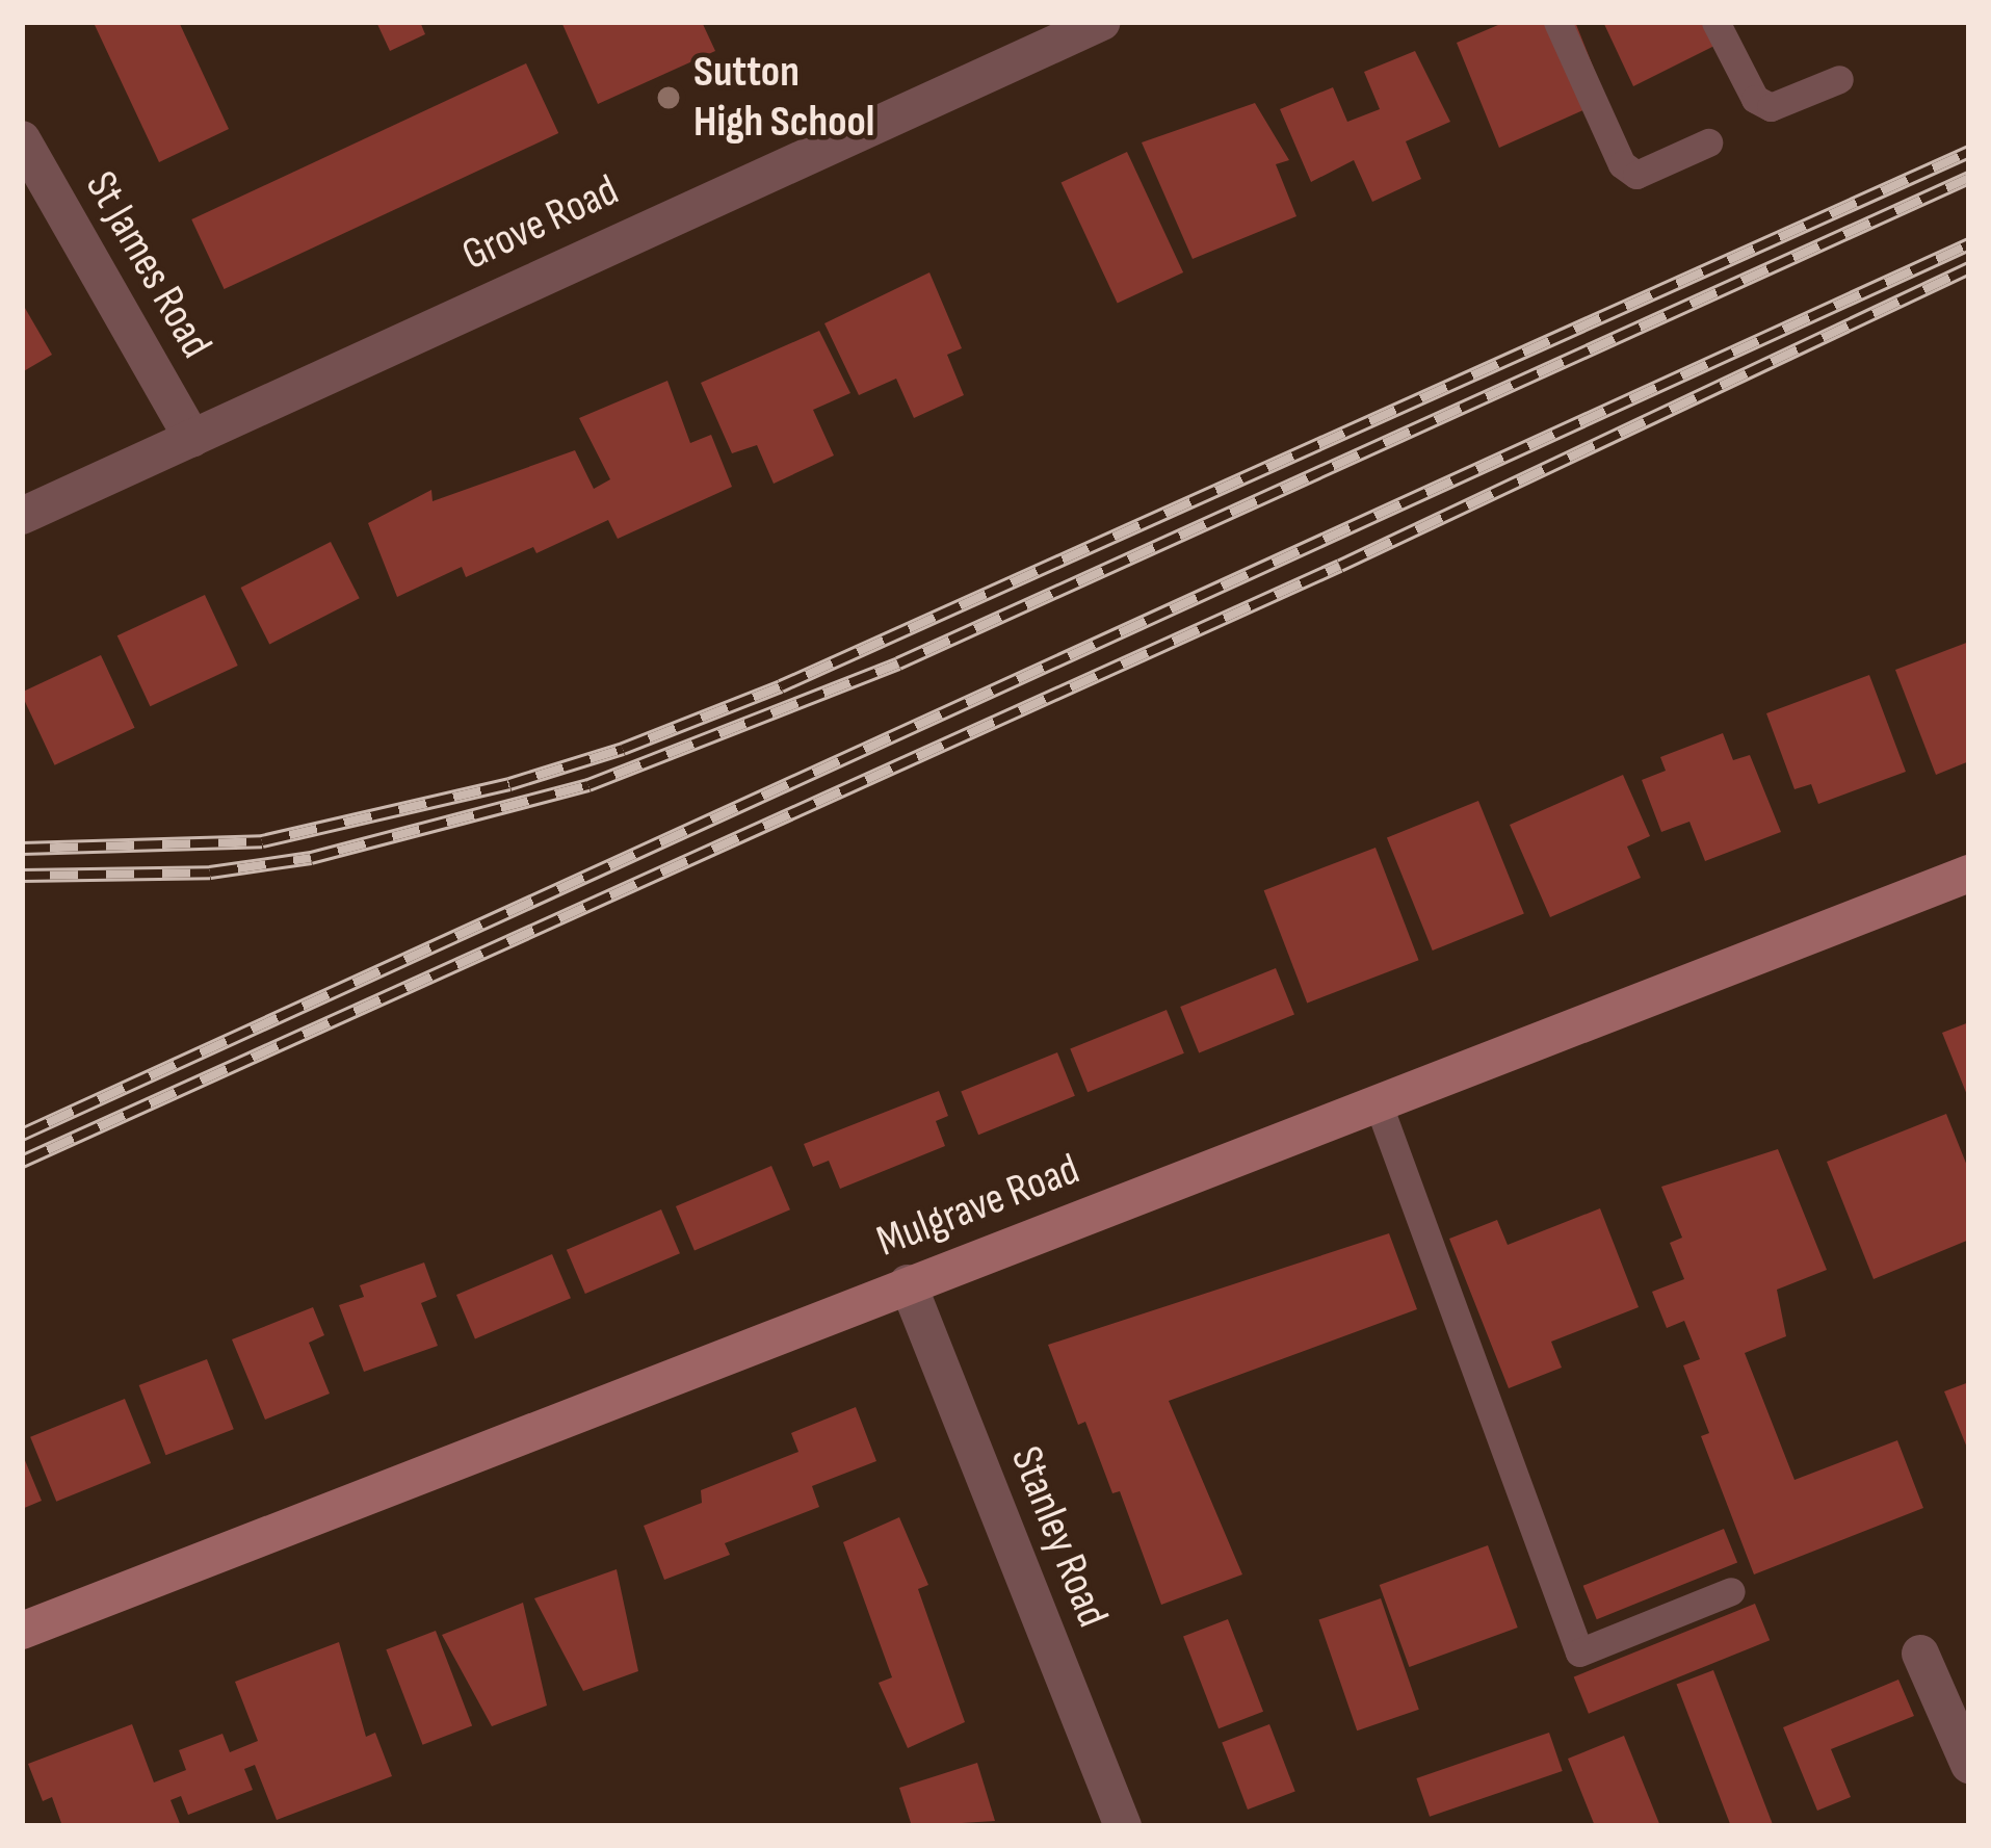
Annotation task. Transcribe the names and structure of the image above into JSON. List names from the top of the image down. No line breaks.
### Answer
{"streets":{"street":["Grove Road","St James Road","Mulgrave Road","Stanley Road"]},"crossings":[["Grove Road","St James Road"],["Mulgrave Road","Stanley Road"]],"places":["Sutton High School"]}
